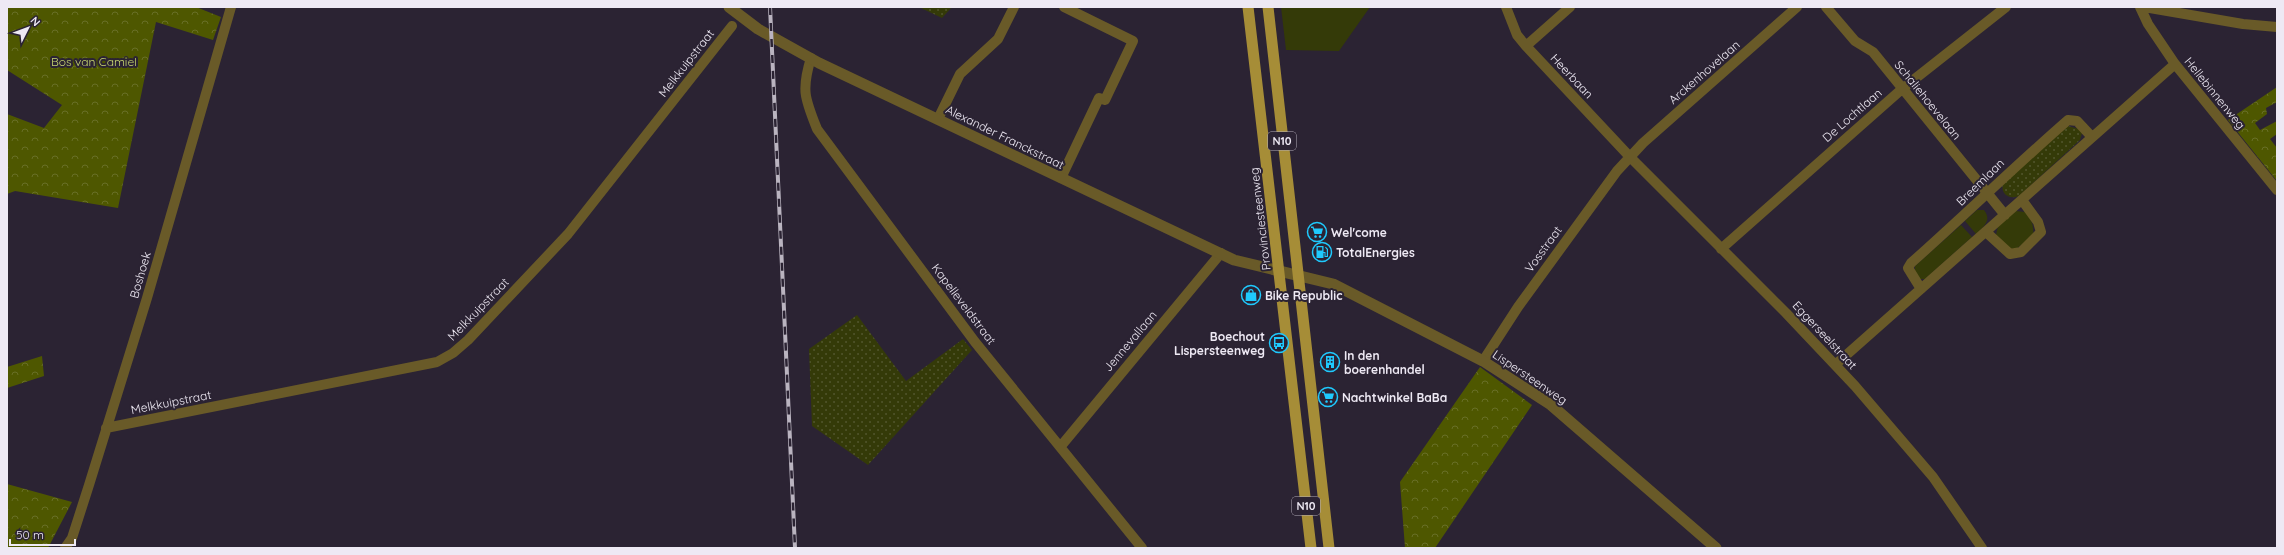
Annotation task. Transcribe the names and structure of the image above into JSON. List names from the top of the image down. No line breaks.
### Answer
{"streets":{"main road":["N10","Provinciesteenweg"],"street":["Melkkuipstraat","Arckenhovelaan","Heerbaan","Hellebinnenweg","Schaliehoevelaan","De Lochtlaan","Alexander Franckstraat","Breemlaan","Vosstraat","Boshoek","Kapelleveldstraat","Eggerseelstraat","Jennevallaan","Lispersteenweg"]},"crossings":[["Melkkuipstraat","Boshoek"],["Arckenhovelaan","Heerbaan"],["Arckenhovelaan","Vosstraat"],["Arckenhovelaan","Eggerseelstraat"],["Heerbaan","Vosstraat"],["Heerbaan","Eggerseelstraat"],["Schaliehoevelaan","De Lochtlaan"],["Schaliehoevelaan","Breemlaan"],["De Lochtlaan","Eggerseelstraat"],["Alexander Franckstraat","Provinciesteenweg"],["Alexander Franckstraat","Kapelleveldstraat"],["Alexander Franckstraat","Jennevallaan"],["Alexander Franckstraat","Lispersteenweg"],["N10","Lispersteenweg"],["Provinciesteenweg","Lispersteenweg"],["Vosstraat","Eggerseelstraat"],["Vosstraat","Lispersteenweg"],["Kapelleveldstraat","Jennevallaan"]],"parks":["Bos van Camiel"],"places":{"supermarket":["Wel'come","Nachtwinkel BaBa"],"fuel station":["TotalEnergies"],"shop":["Bike Republic"],"bus stop":["Boechout Lispersteenweg"],"building":["In den boerenhandel"]},"scale_bar":"50 m","north":"top right"}
